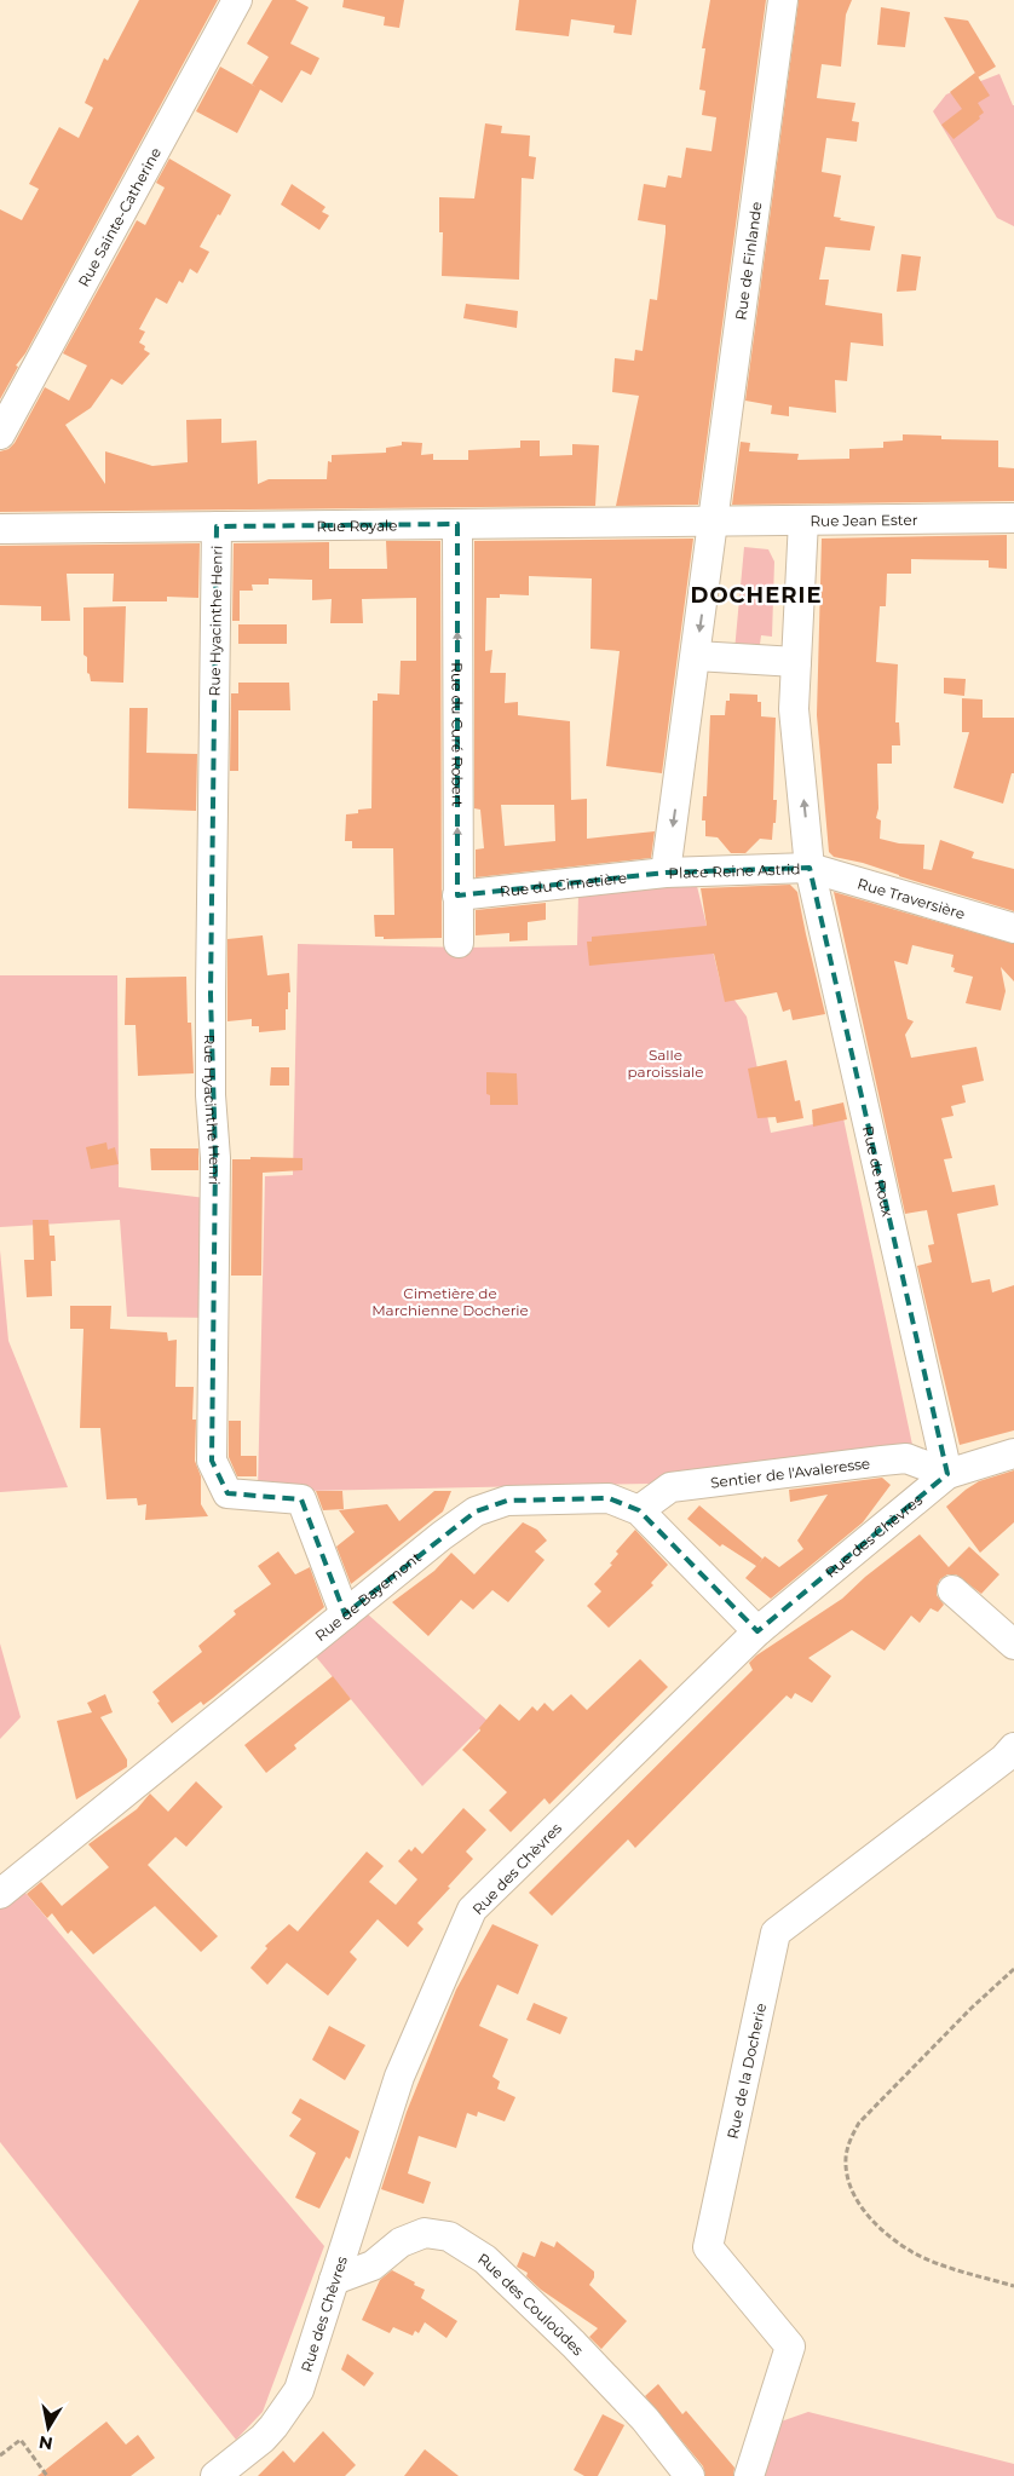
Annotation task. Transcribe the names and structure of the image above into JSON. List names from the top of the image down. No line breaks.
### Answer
{"streets":{"street":["Rue Sainte-Catherine","Rue de Finlande","Rue Jean Ester","Rue Royale","Rue Hyacinthe Henri","Rue du Curé Robert","Place Reine Astrid","Rue du Cimetière","Rue Traversière","Rue de Roux","Sentier de l'Avaleresse","Rue des Chèvres","Rue de Bayemont","Rue de la Docherie","Rue des Couloûdes"]},"crossings":[["Rue de Finlande","Rue Jean Ester"],["Rue de Finlande","Rue Royale"],["Rue de Finlande","Place Reine Astrid"],["Rue Jean Ester","Rue Royale"],["Rue Jean Ester","Place Reine Astrid"],["Rue Royale","Rue Hyacinthe Henri"],["Rue Royale","Rue du Curé Robert"],["Rue Royale","Place Reine Astrid"],["Rue Hyacinthe Henri","Rue de Bayemont"],["Rue du Curé Robert","Rue du Cimetière"],["Place Reine Astrid","Rue du Cimetière"],["Place Reine Astrid","Rue Traversière"],["Place Reine Astrid","Rue de Roux"],["Rue Traversière","Rue de Roux"],["Rue de Roux","Sentier de l'Avaleresse"],["Rue de Roux","Rue des Chèvres"],["Sentier de l'Avaleresse","Rue des Chèvres"],["Sentier de l'Avaleresse","Rue de Bayemont"],["Rue des Chèvres","Rue de Bayemont"],["Rue des Chèvres","Rue des Couloûdes"]],"one_way":["Rue du Curé Robert"],"districts":["DOCHERIE"],"parks":["Salle paroissiale","Cimetière de Marchienne Docherie"],"north":"bottom"}
